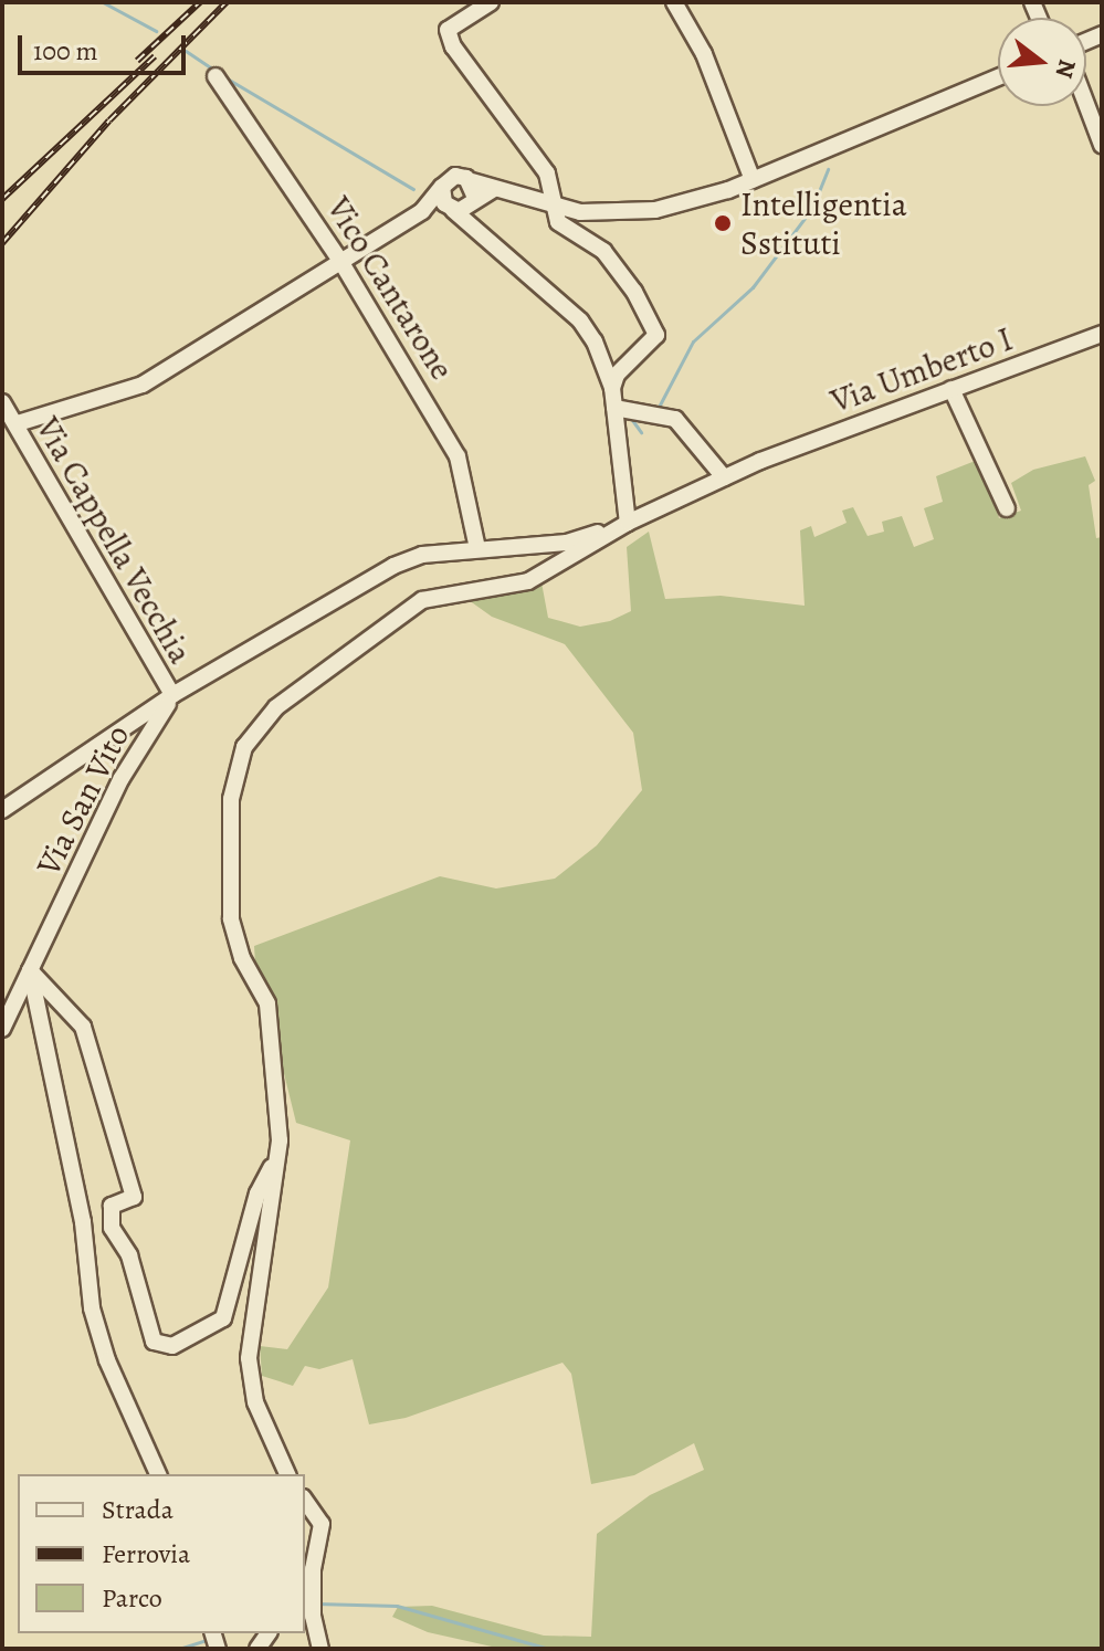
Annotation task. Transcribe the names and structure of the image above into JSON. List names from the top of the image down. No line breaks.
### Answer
{"streets":{"street":["Vico Cantarone","Via Umberto I","Via Cappella Vecchia","Via San Vito"]},"crossings":[["Via Cappella Vecchia","Via San Vito"]],"places":["Intelligentia Sstituti"],"legend":["Strada","Ferrovia","Parco"],"scale_bar":"100 m","north":"right"}
